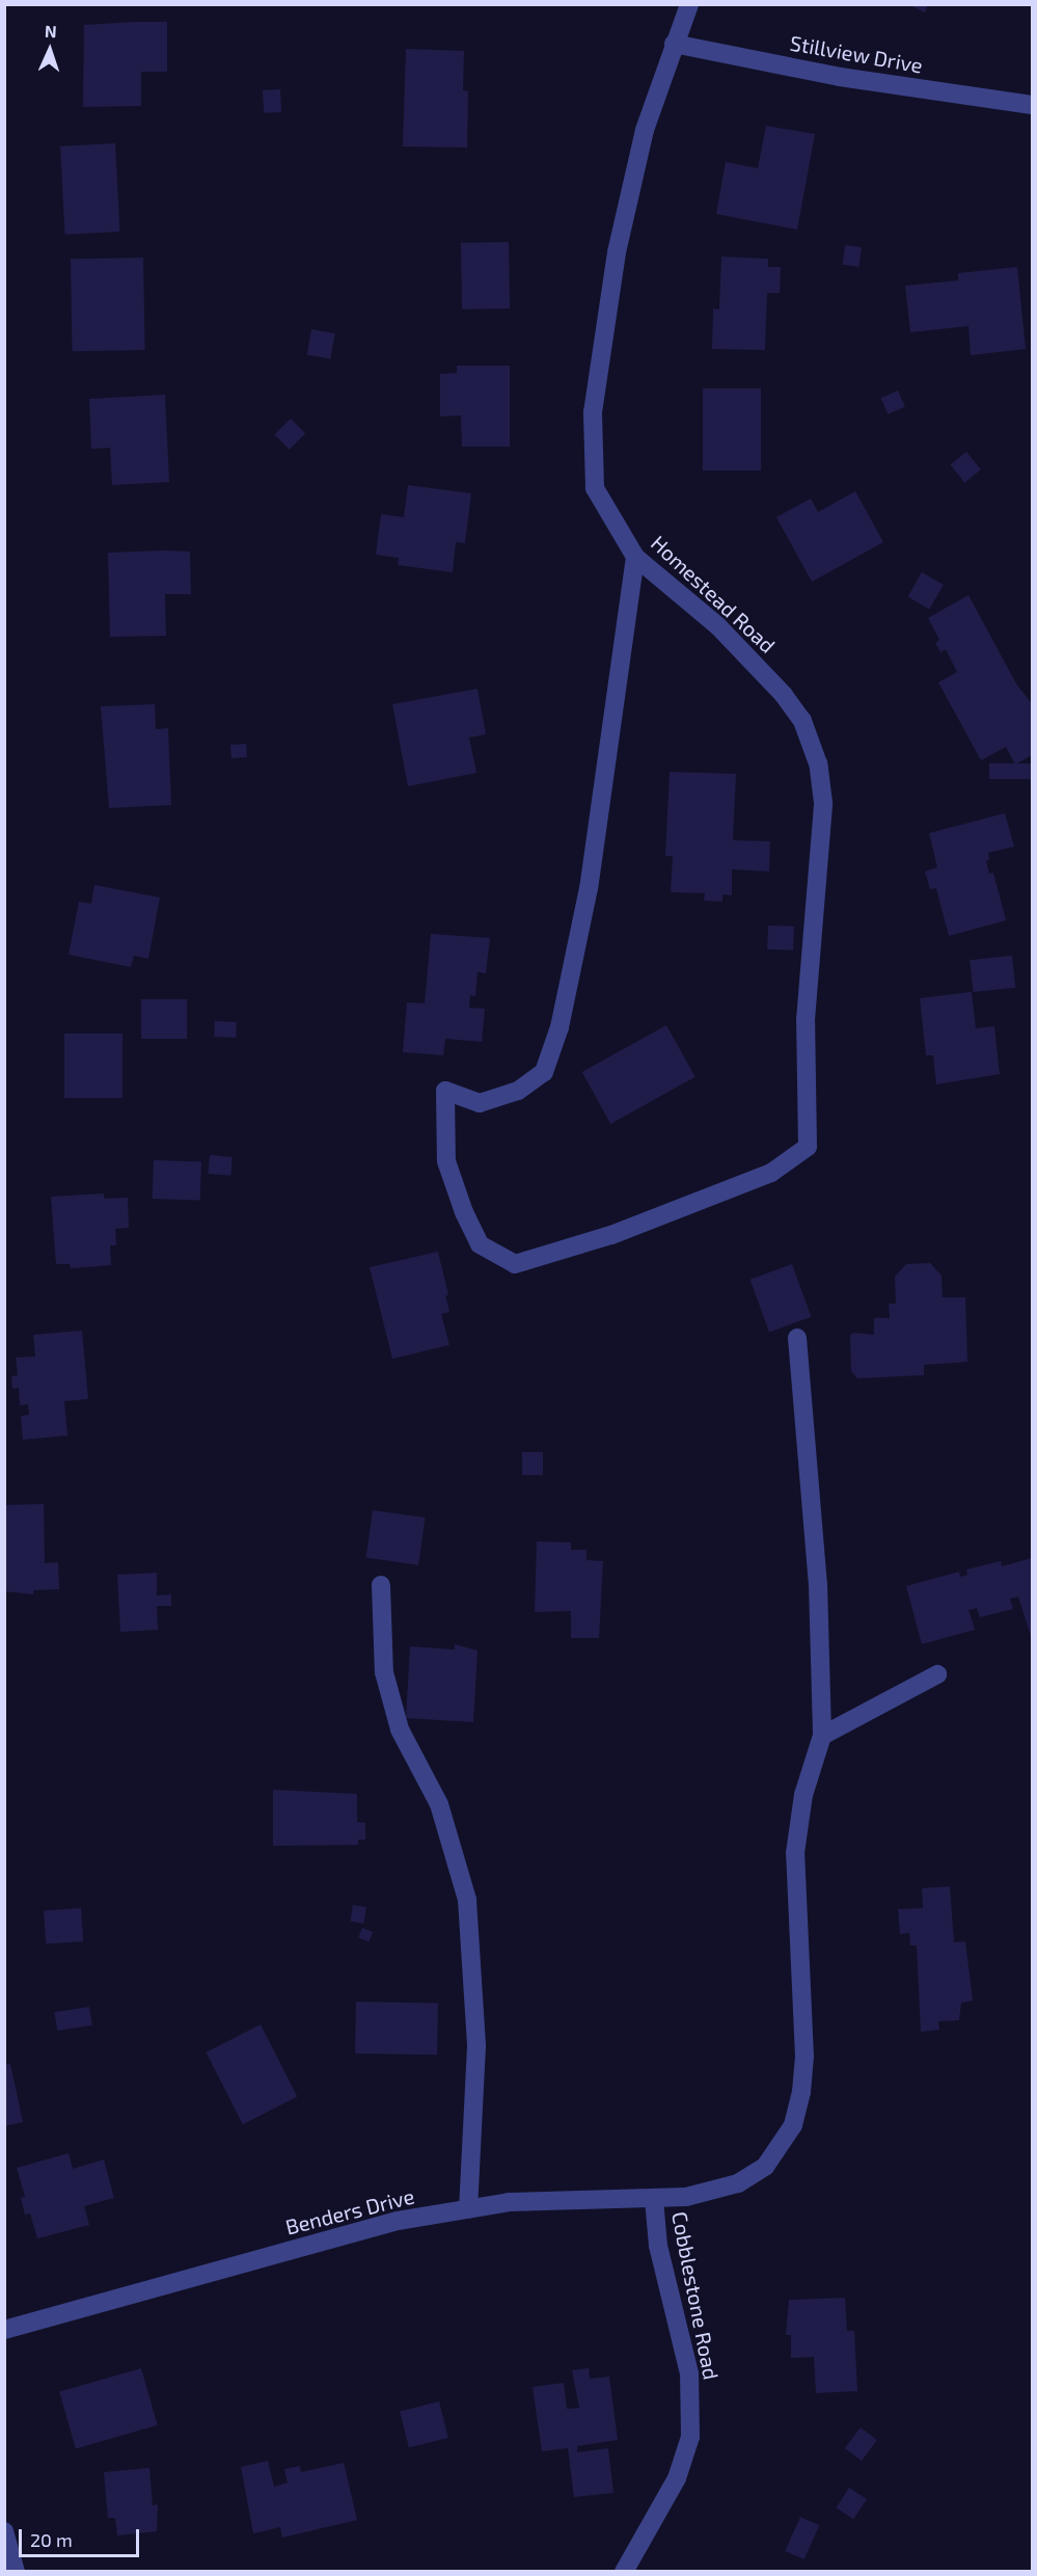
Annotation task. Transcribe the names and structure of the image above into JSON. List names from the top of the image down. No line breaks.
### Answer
{"streets":{"street":["Stillview Drive","Homestead Road","Benders Drive","Cobblestone Road"]},"crossings":[["Stillview Drive","Homestead Road"],["Benders Drive","Cobblestone Road"]],"scale_bar":"20 m","north":"top"}
